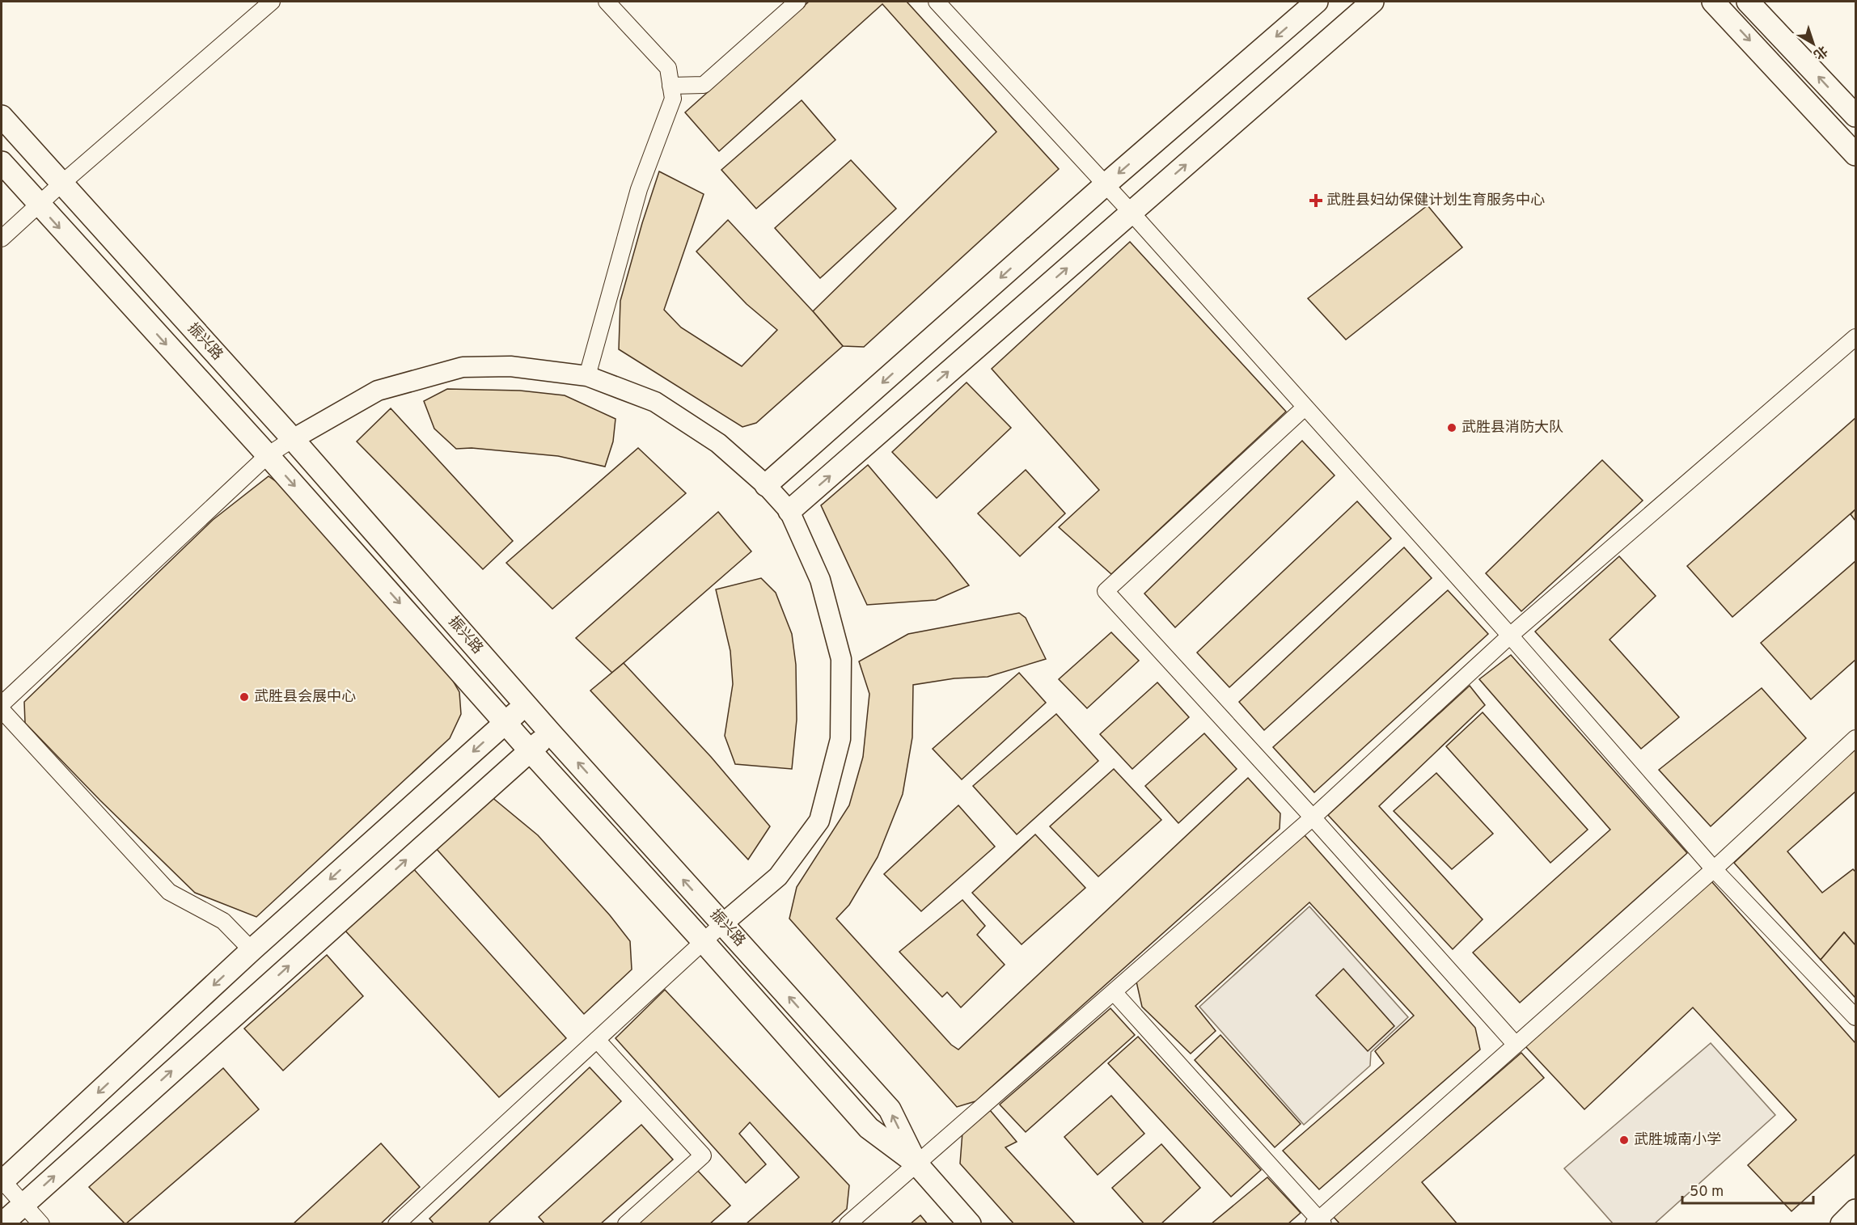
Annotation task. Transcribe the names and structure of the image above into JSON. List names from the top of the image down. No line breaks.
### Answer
{"streets":{"main road":["振兴路"]},"places":{"health":["武胜县妇幼保健计划生育服务中心"],"other":["武胜县消防大队","武胜县会展中心","武胜城南小学"]},"scale_bar":"50 m","north":"bottom right"}
